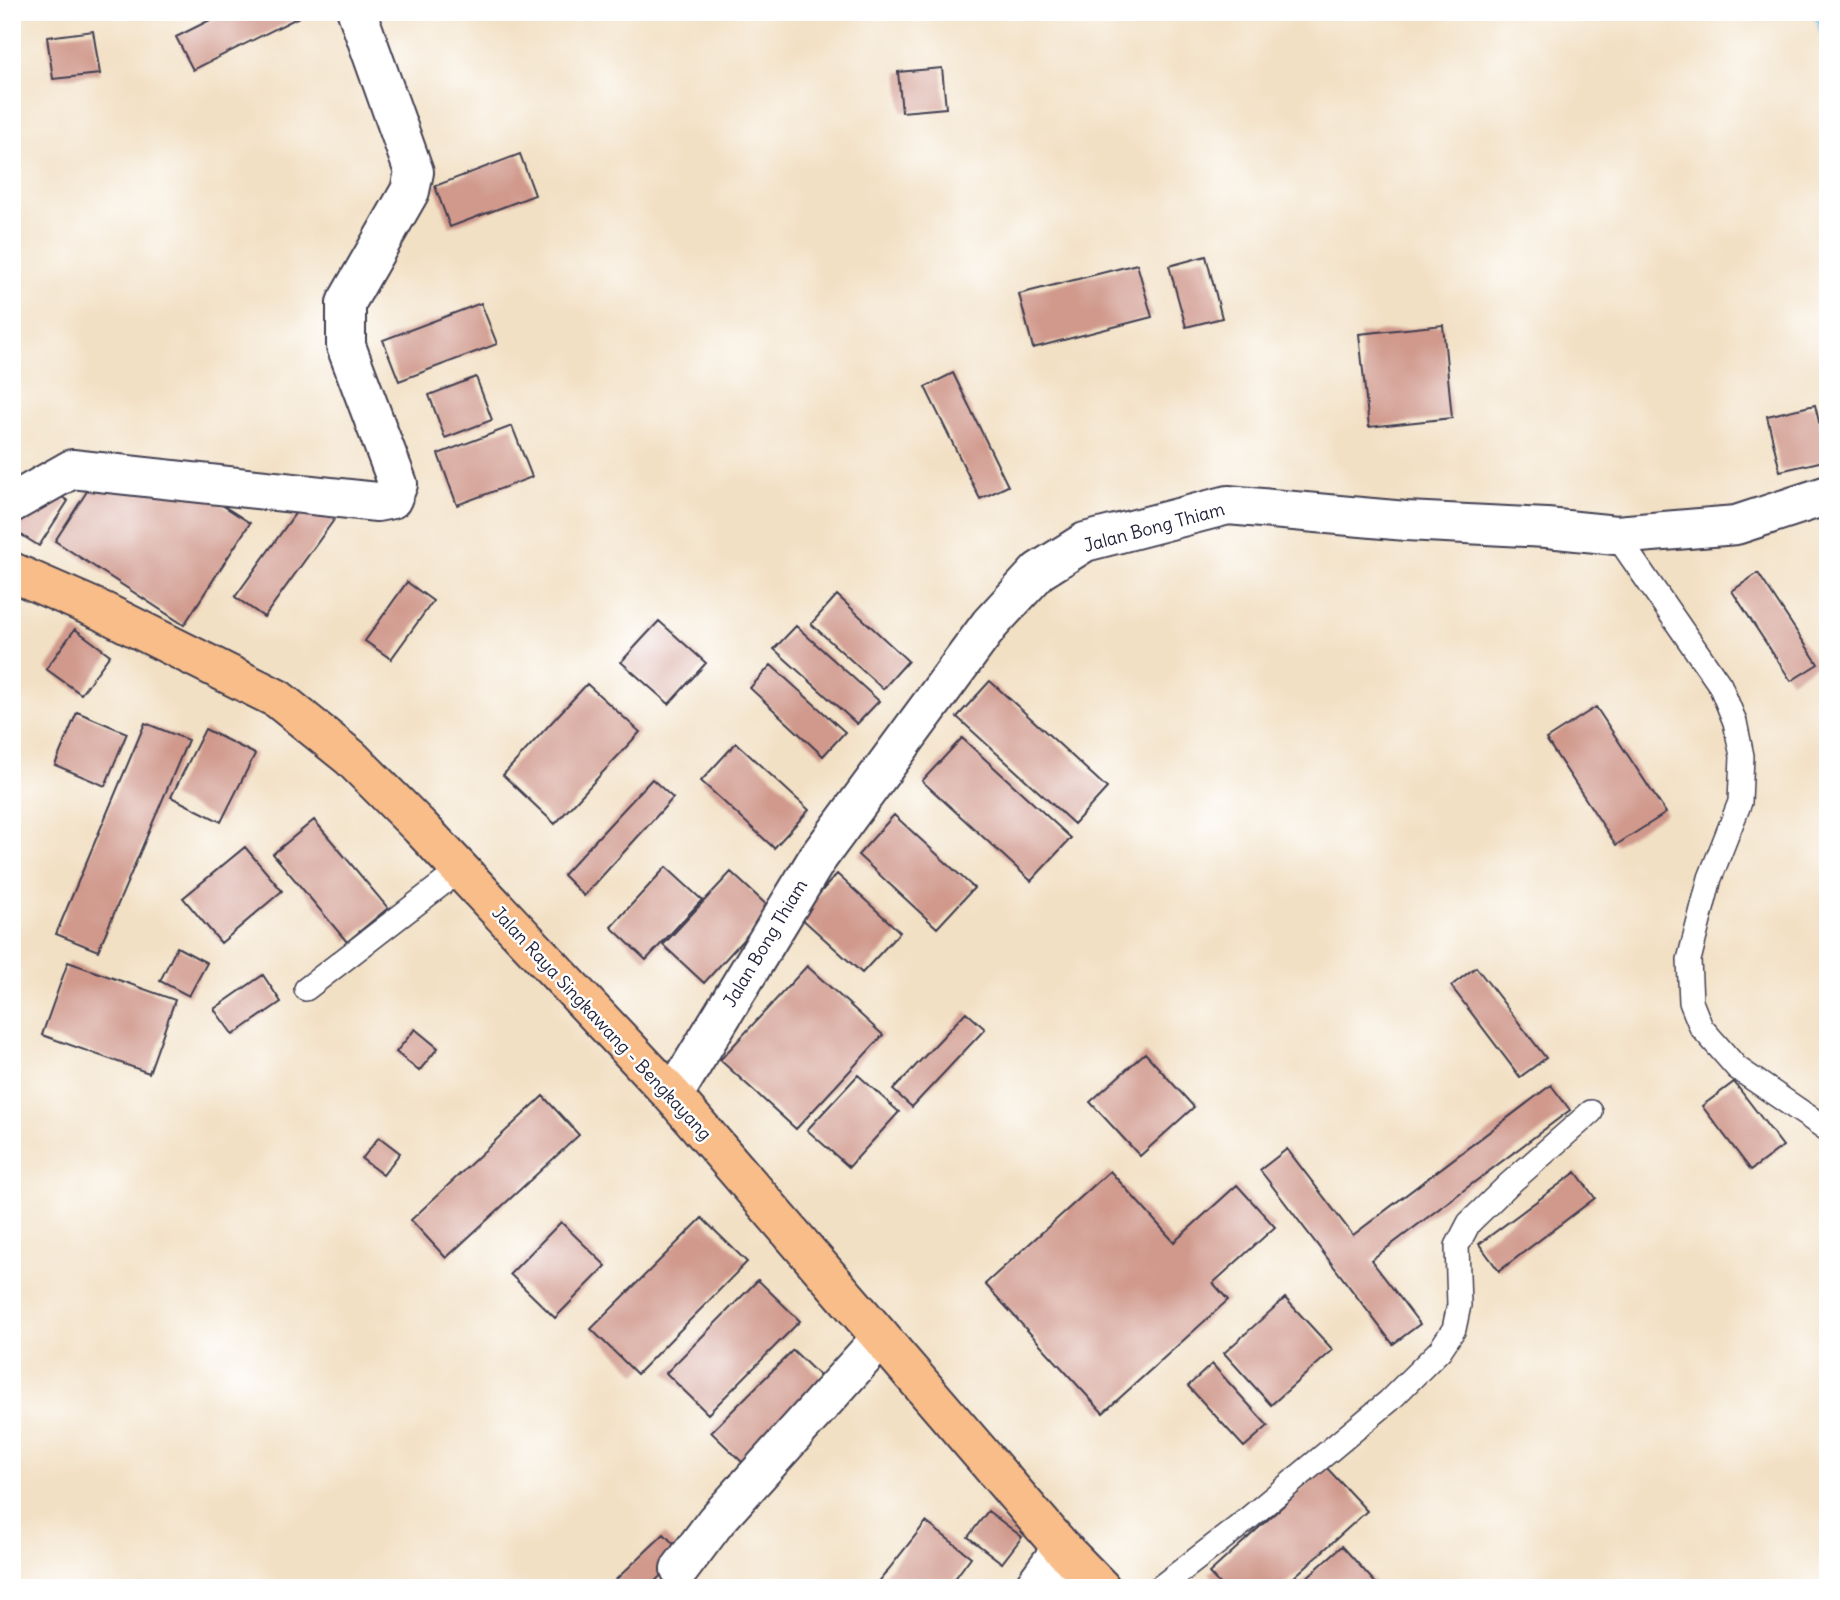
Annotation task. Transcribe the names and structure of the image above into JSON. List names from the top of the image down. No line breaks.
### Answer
{"streets":{"main road":["Jalan Raya Singkawang - Bengkayang"],"street":["Jalan Bong Thiam"]},"crossings":[["Jalan Bong Thiam","Jalan Raya Singkawang - Bengkayang"]]}
